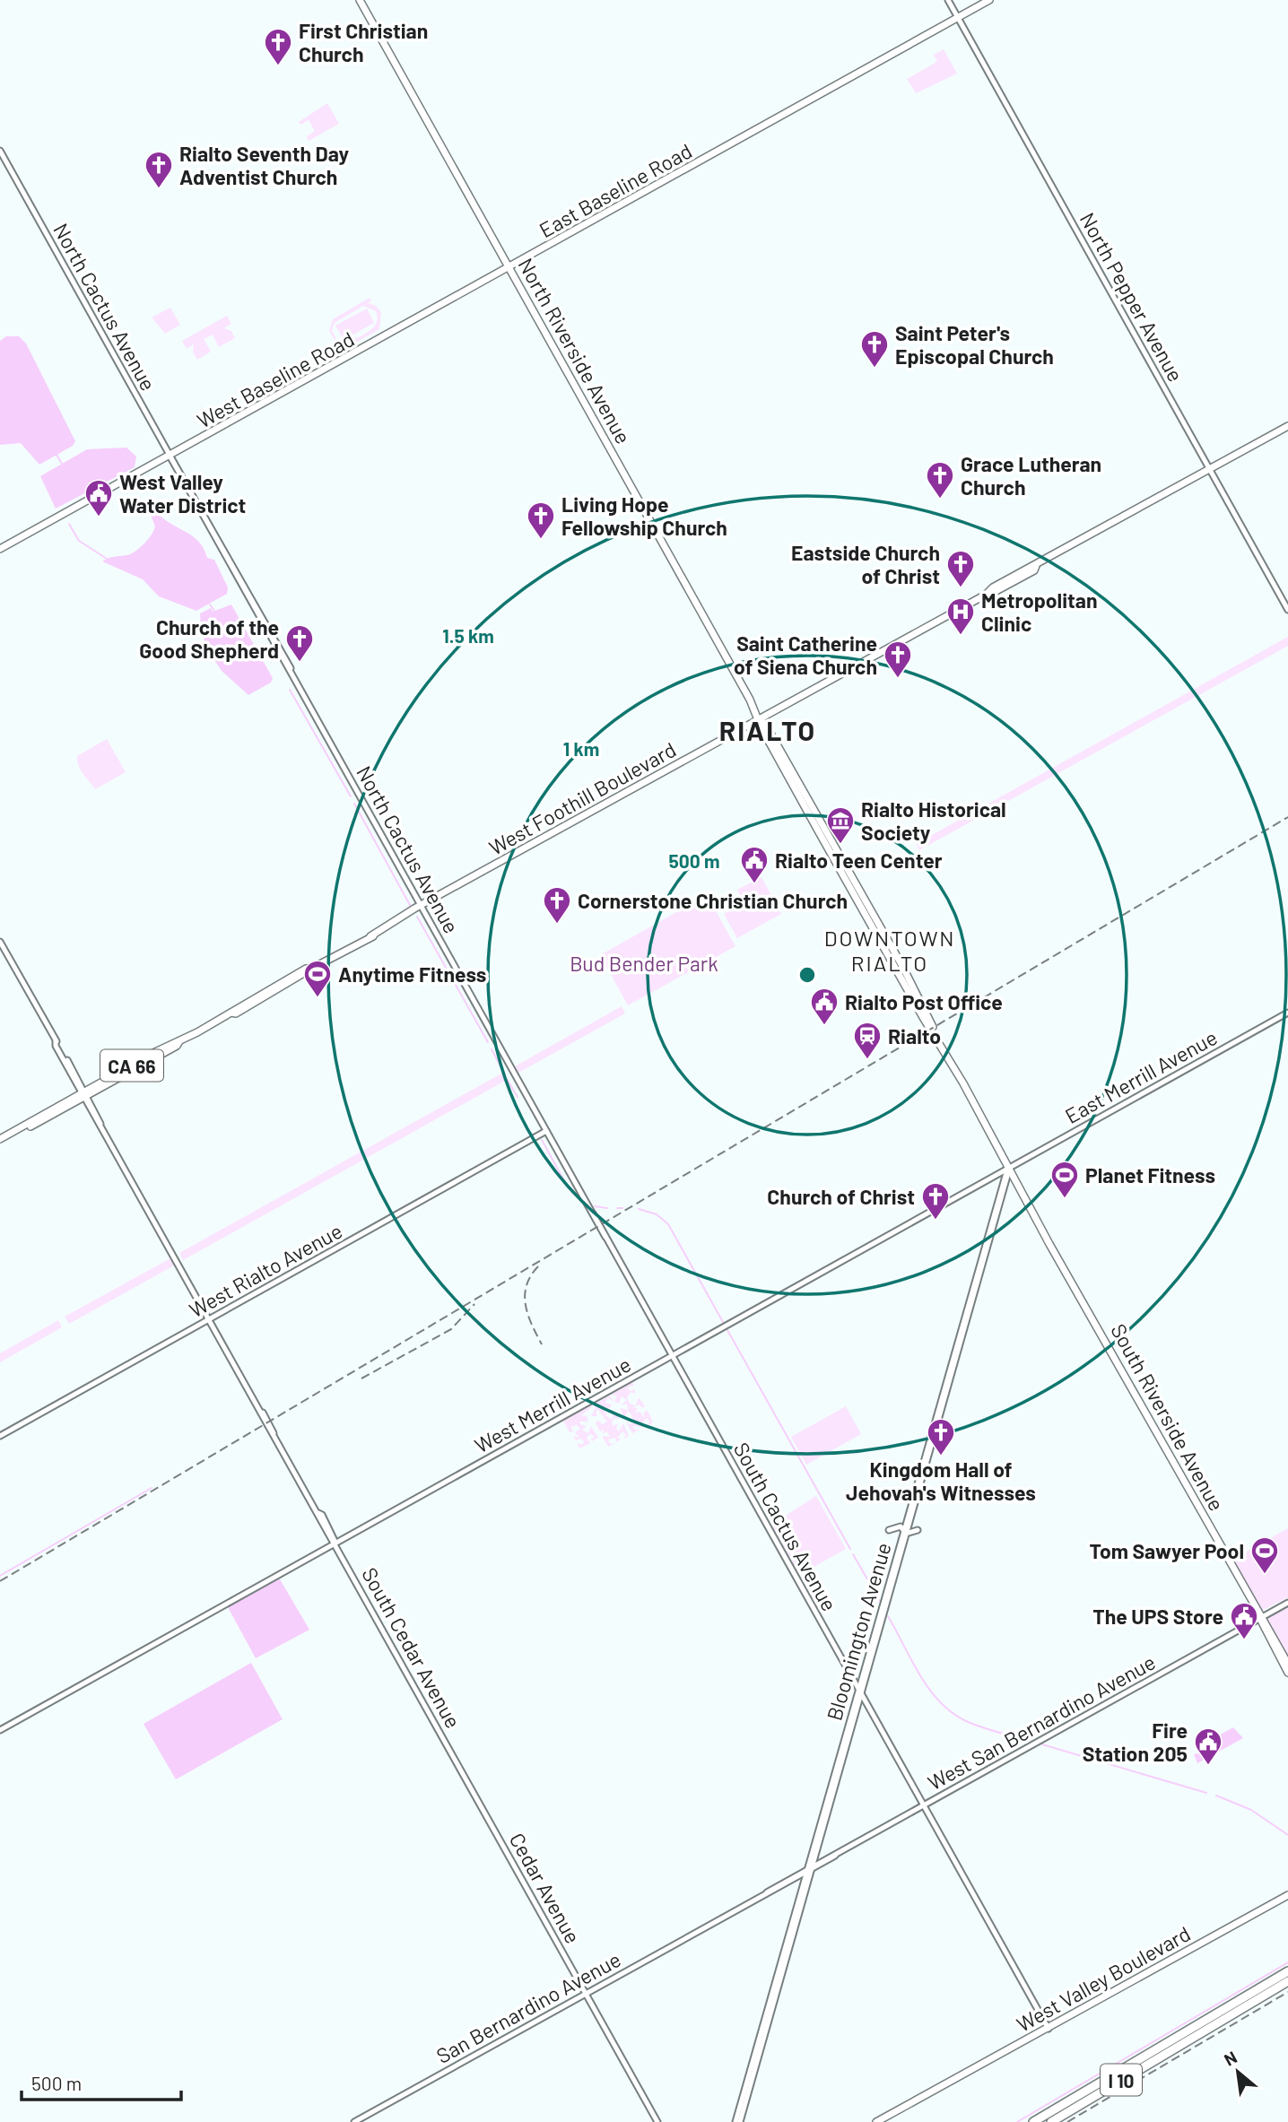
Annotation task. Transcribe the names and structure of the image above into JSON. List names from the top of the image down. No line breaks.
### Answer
{"streets":{"highway":["I 10"],"main road":["East Baseline Road","North Pepper Avenue","North Cactus Avenue","North Riverside Avenue","West Baseline Road","West Foothill Boulevard","CA 66","East Merrill Avenue","West Rialto Avenue","West Merrill Avenue","South Riverside Avenue","South Cactus Avenue","Bloomington Avenue","South Cedar Avenue","West San Bernardino Avenue","Cedar Avenue","West Valley Boulevard","San Bernardino Avenue"]},"crossings":[["East Baseline Road","North Pepper Avenue"],["East Baseline Road","North Riverside Avenue"],["East Baseline Road","West Baseline Road"],["North Pepper Avenue","West Foothill Boulevard"],["North Cactus Avenue","West Baseline Road"],["North Cactus Avenue","West Foothill Boulevard"],["North Cactus Avenue","West Rialto Avenue"],["North Cactus Avenue","South Cactus Avenue"],["North Riverside Avenue","West Baseline Road"],["North Riverside Avenue","West Foothill Boulevard"],["North Riverside Avenue","South Riverside Avenue"],["West Foothill Boulevard","South Cedar Avenue"],["East Merrill Avenue","West Merrill Avenue"],["East Merrill Avenue","South Riverside Avenue"],["East Merrill Avenue","Bloomington Avenue"],["West Rialto Avenue","South Cactus Avenue"],["West Rialto Avenue","South Cedar Avenue"],["West Merrill Avenue","South Riverside Avenue"],["West Merrill Avenue","South Cactus Avenue"],["West Merrill Avenue","Bloomington Avenue"],["West Merrill Avenue","South Cedar Avenue"],["South Riverside Avenue","Bloomington Avenue"],["South Riverside Avenue","West San Bernardino Avenue"],["South Cactus Avenue","Bloomington Avenue"],["South Cactus Avenue","West San Bernardino Avenue"],["South Cactus Avenue","West Valley Boulevard"],["Bloomington Avenue","West San Bernardino Avenue"],["South Cedar Avenue","Cedar Avenue"],["West San Bernardino Avenue","San Bernardino Avenue"],["Cedar Avenue","San Bernardino Avenue"]],"districts":["RIALTO","DOWNTOWN RIALTO"],"parks":["Bud Bender Park"],"places":{"church":["First Christian Church","Rialto Seventh Day Adventist Church","Saint Peter's Episcopal Church","Grace Lutheran Church","Living Hope Fellowship Church","Eastside Church of Christ","Church of the Good Shepherd","Saint Catherine of Siena Church","Cornerstone Christian Church","Church of Christ","Kingdom Hall of Jehovah's Witnesses"],"public building":["West Valley Water District","Rialto Teen Center","Rialto Post Office","The UPS Store","Fire Station 205"],"hospital":["Metropolitan Clinic"],"museum":["Rialto Historical Society"],"sports":["Anytime Fitness","Planet Fitness","Tom Sawyer Pool"],"station":["Rialto"]},"scale_bar":"500 m","north":"top left","rings":["1.5 km","1 km","500 m"]}
